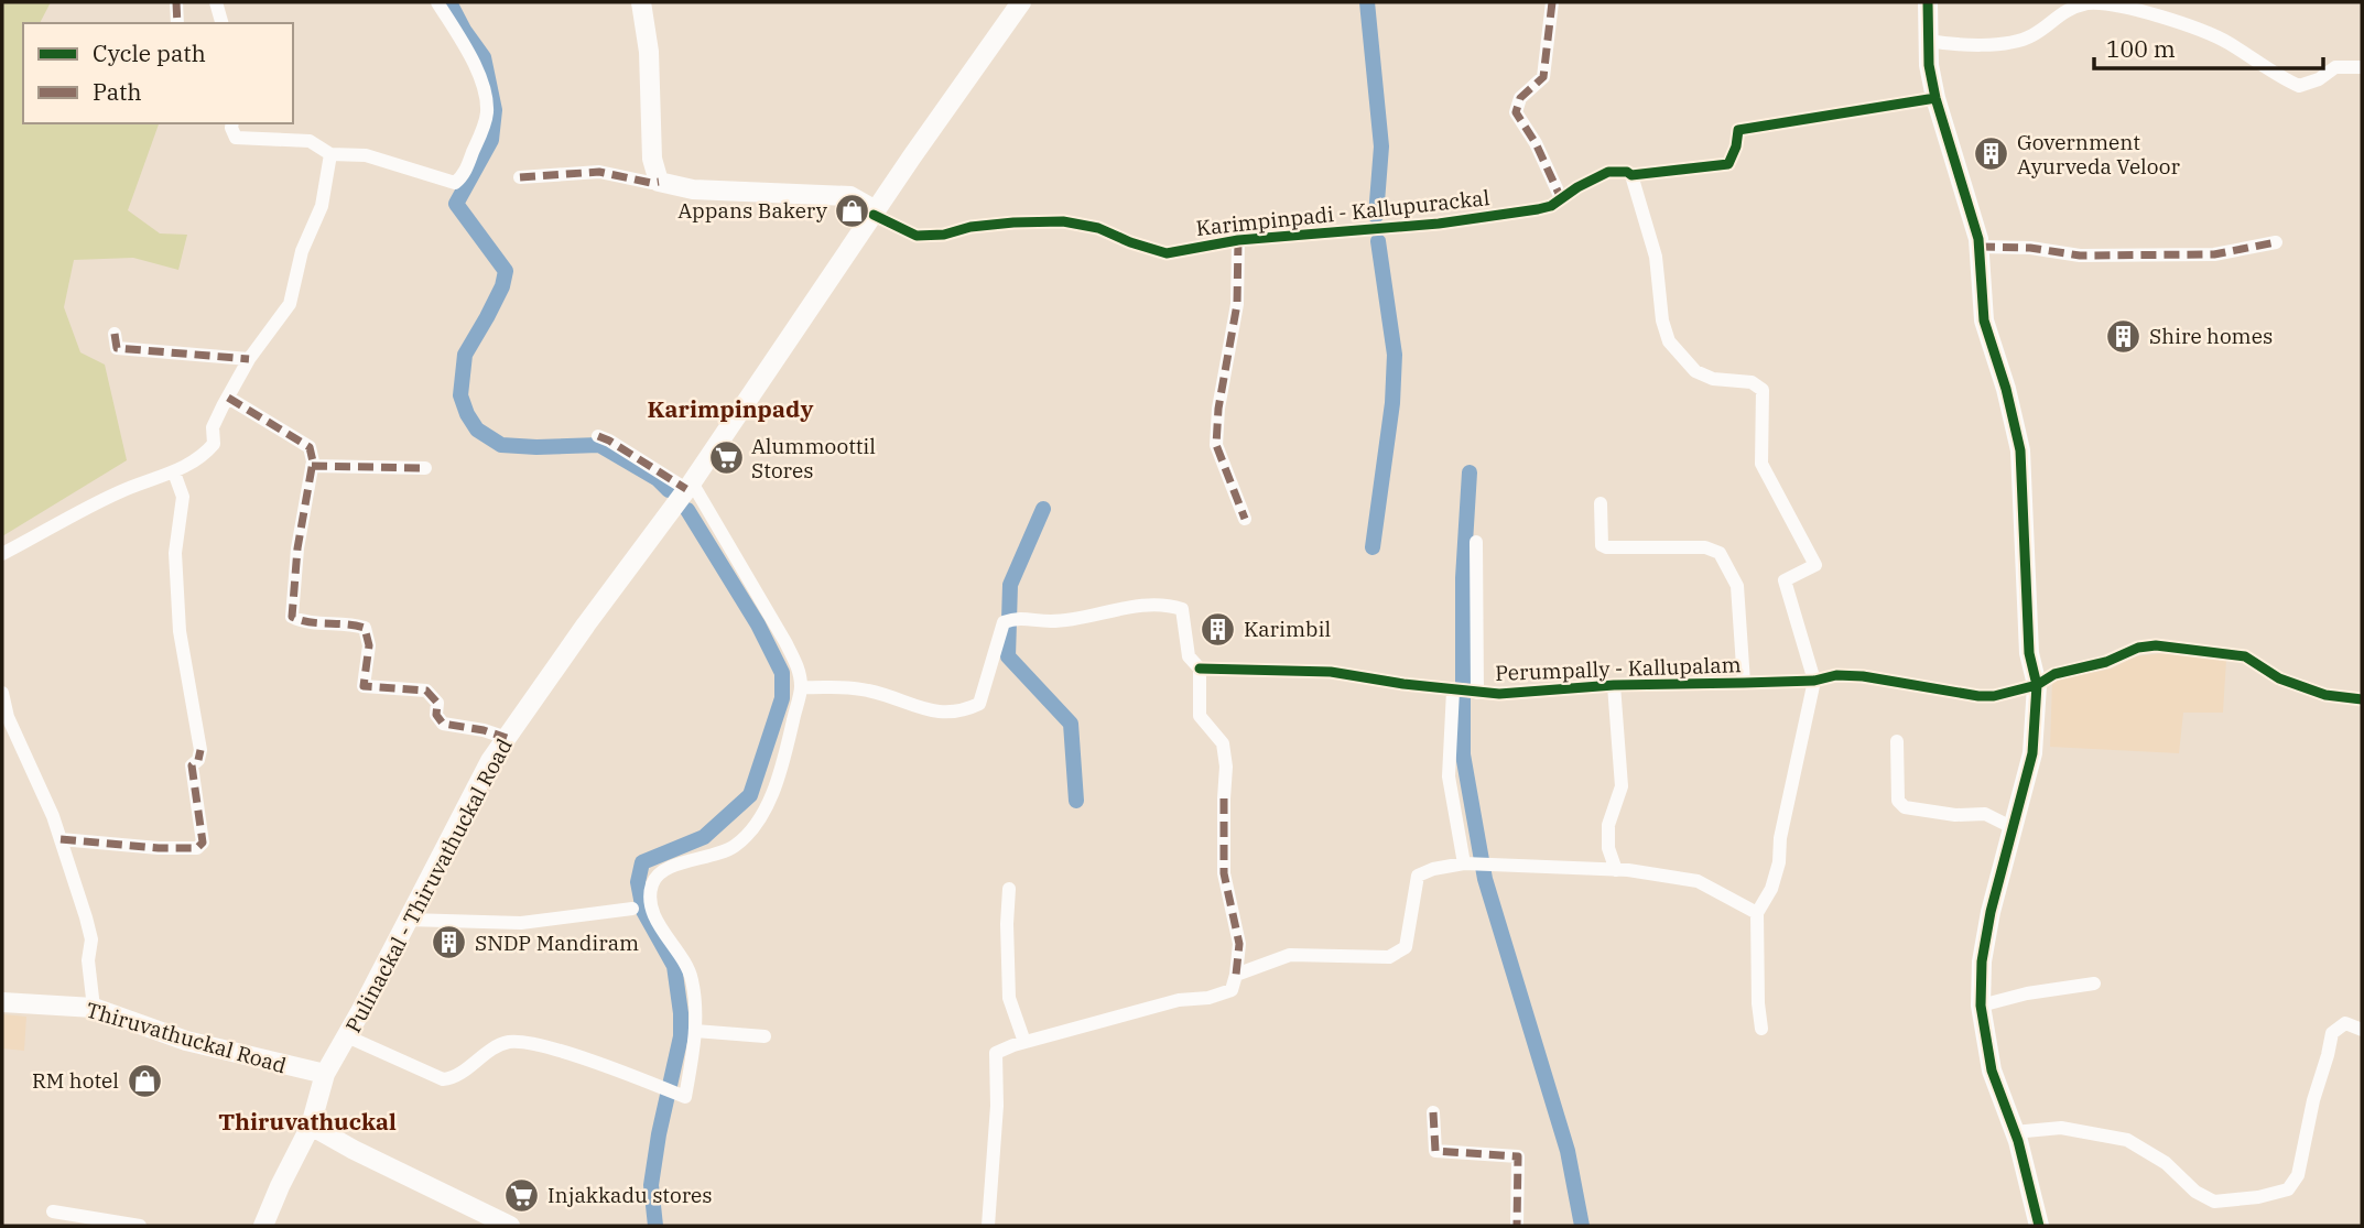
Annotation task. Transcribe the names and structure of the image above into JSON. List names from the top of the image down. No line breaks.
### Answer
{"streets":{"main road":["Pulinackal - Thiruvathuckal Road","Thiruvathuckal Road"],"street":["Karimpinpadi - Kallupurackal","Perumpally - Kallupalam"]},"crossings":[["Pulinackal - Thiruvathuckal Road","Thiruvathuckal Road"]],"districts":["Karimpinpady","Thiruvathuckal"],"places":{"building":["Government Ayurveda Veloor","Shire homes","Karimbil","SNDP Mandiram"],"shop":["Appans Bakery","RM hotel"],"supermarket":["Alummoottil Stores","Injakkadu stores"]},"legend":["Cycle path","Path"],"scale_bar":"100 m"}
